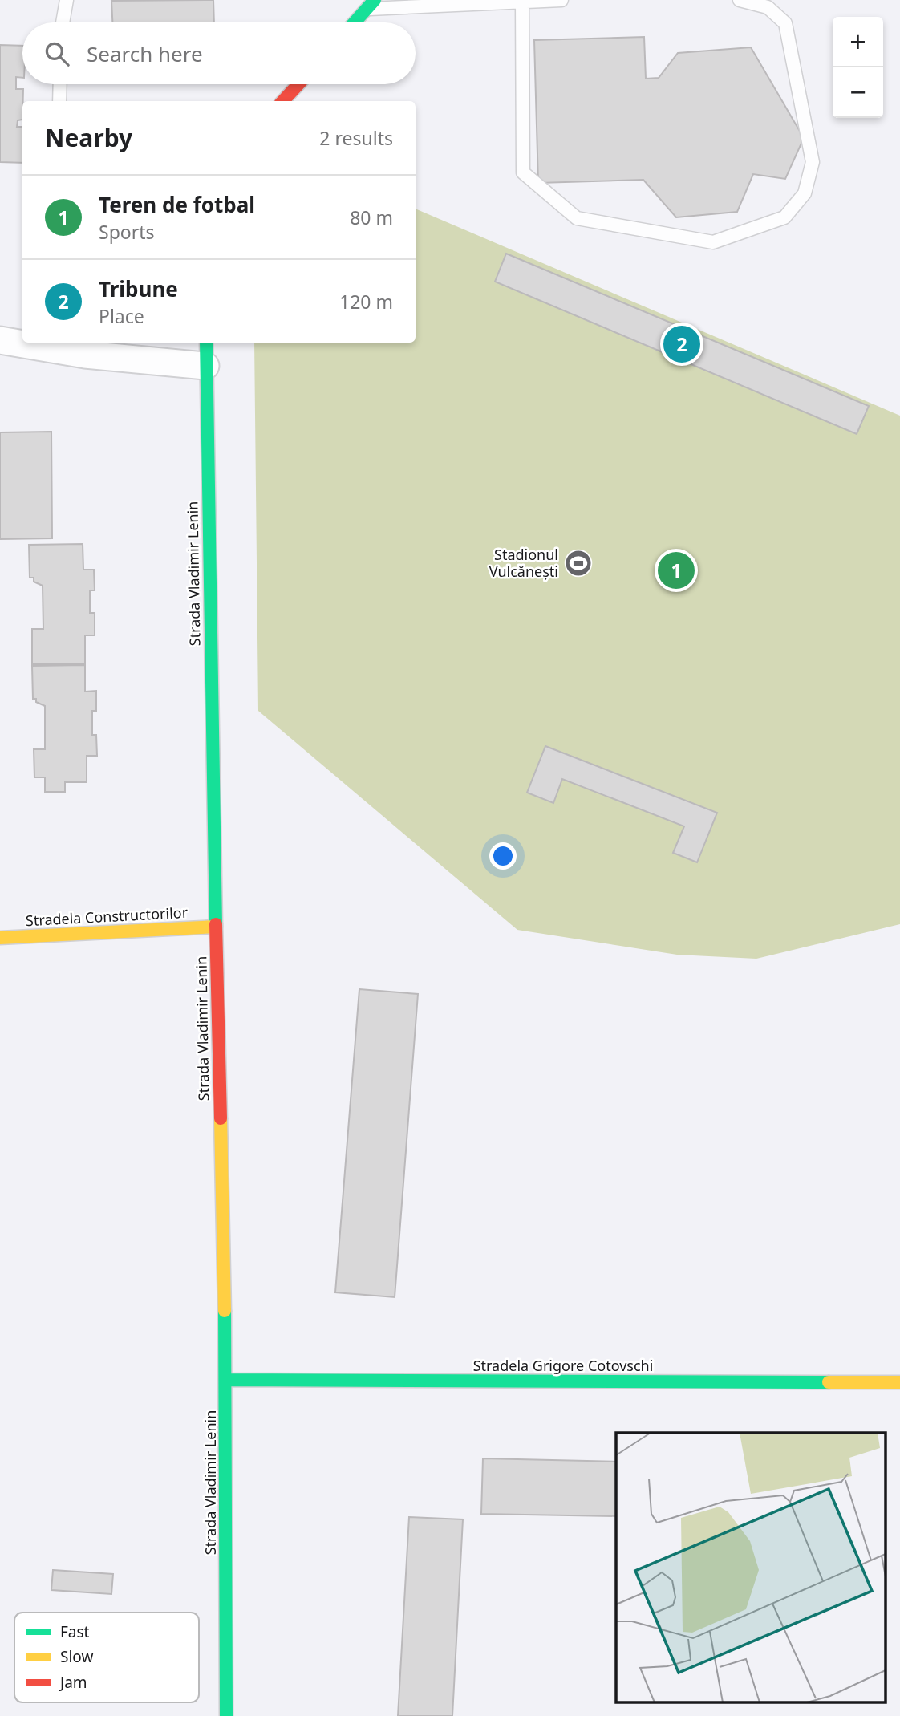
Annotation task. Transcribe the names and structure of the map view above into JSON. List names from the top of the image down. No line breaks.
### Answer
{"streets":{"main road":["Strada Vladimir Lenin","Stradela Constructorilor","Stradela Grigore Cotovschi"]},"crossings":[["Strada Vladimir Lenin","Stradela Constructorilor"],["Strada Vladimir Lenin","Stradela Grigore Cotovschi"]],"places":{"sports":["Stadionul Vulcănești"]},"legend":["Fast","Slow","Jam"],"page":{"map_buttons":["+","−"],"search":"Search here","heading":["Nearby","2 results"],"list":[{"mark":"1","name":"Teren de fotbal","note":"Sports","value":"80 m"},{"mark":"2","name":"Tribune","note":"Place","value":"120 m"}],"pins":["2","1"]}}
